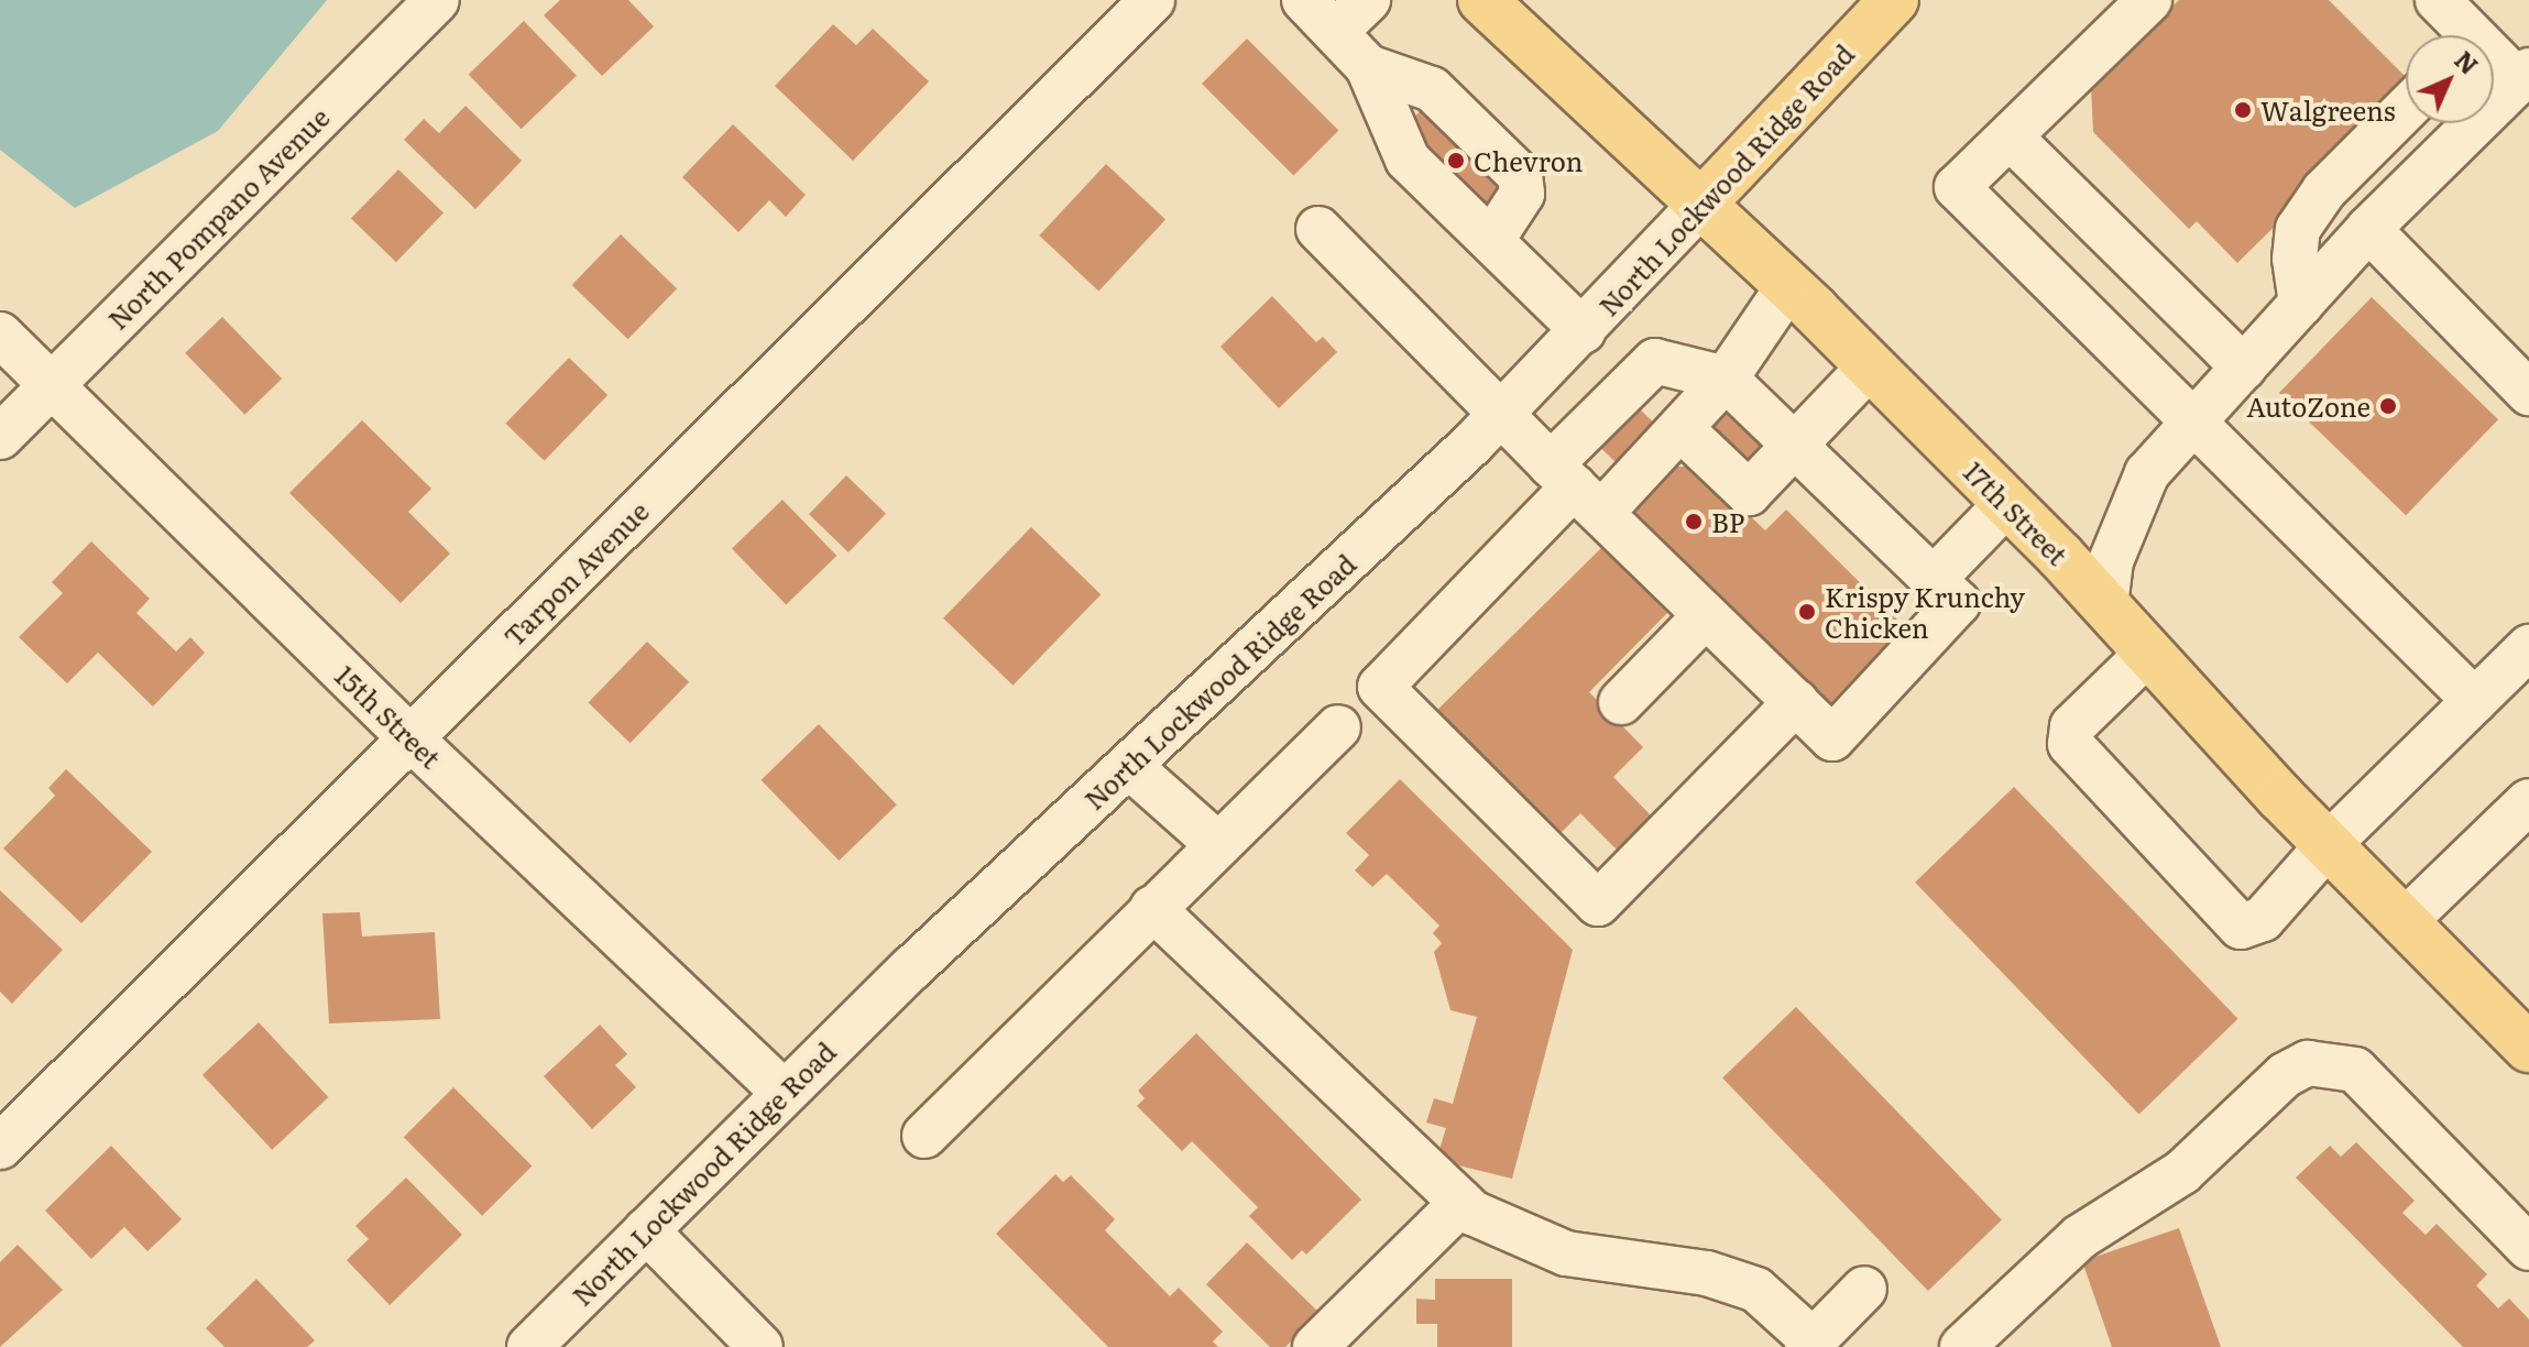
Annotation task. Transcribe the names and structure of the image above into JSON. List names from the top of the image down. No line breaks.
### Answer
{"streets":{"main road":["North Lockwood Ridge Road","17th Street"],"street":["North Pompano Avenue","Tarpon Avenue","15th Street"]},"crossings":[["North Lockwood Ridge Road","17th Street"],["North Lockwood Ridge Road","15th Street"],["North Pompano Avenue","15th Street"],["Tarpon Avenue","15th Street"]],"places":["Walgreens","Chevron","AutoZone","BP","Krispy Krunchy Chicken"],"north":"top right"}
